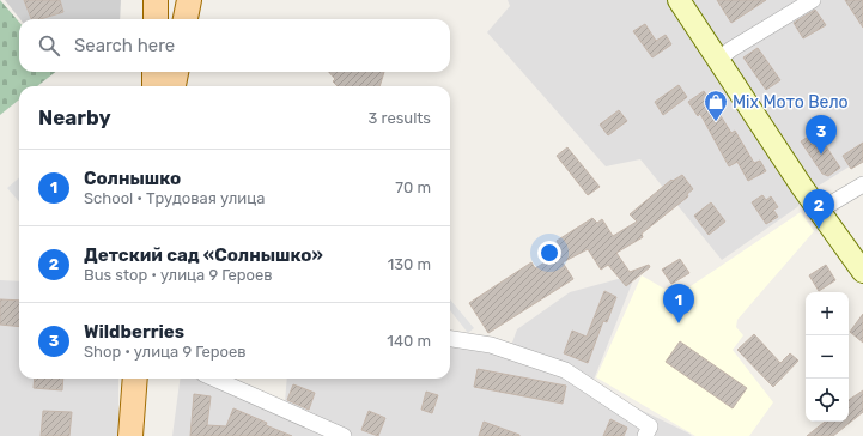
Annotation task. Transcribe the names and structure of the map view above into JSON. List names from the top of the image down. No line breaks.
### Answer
{"places":{"shop":["Mix Мото Вело"]},"page":{"search":"Search here","heading":["Nearby","3 results"],"pins":["3","2","1"],"list":[{"mark":"1","name":"Солнышко","note":"School · Трудовая улица","value":"70 m"},{"mark":"2","name":"Детский сад «Солнышко»","note":"Bus stop · улица 9 Героев","value":"130 m"},{"mark":"3","name":"Wildberries","note":"Shop · улица 9 Героев","value":"140 m"}],"map_buttons":["+","−"]}}
